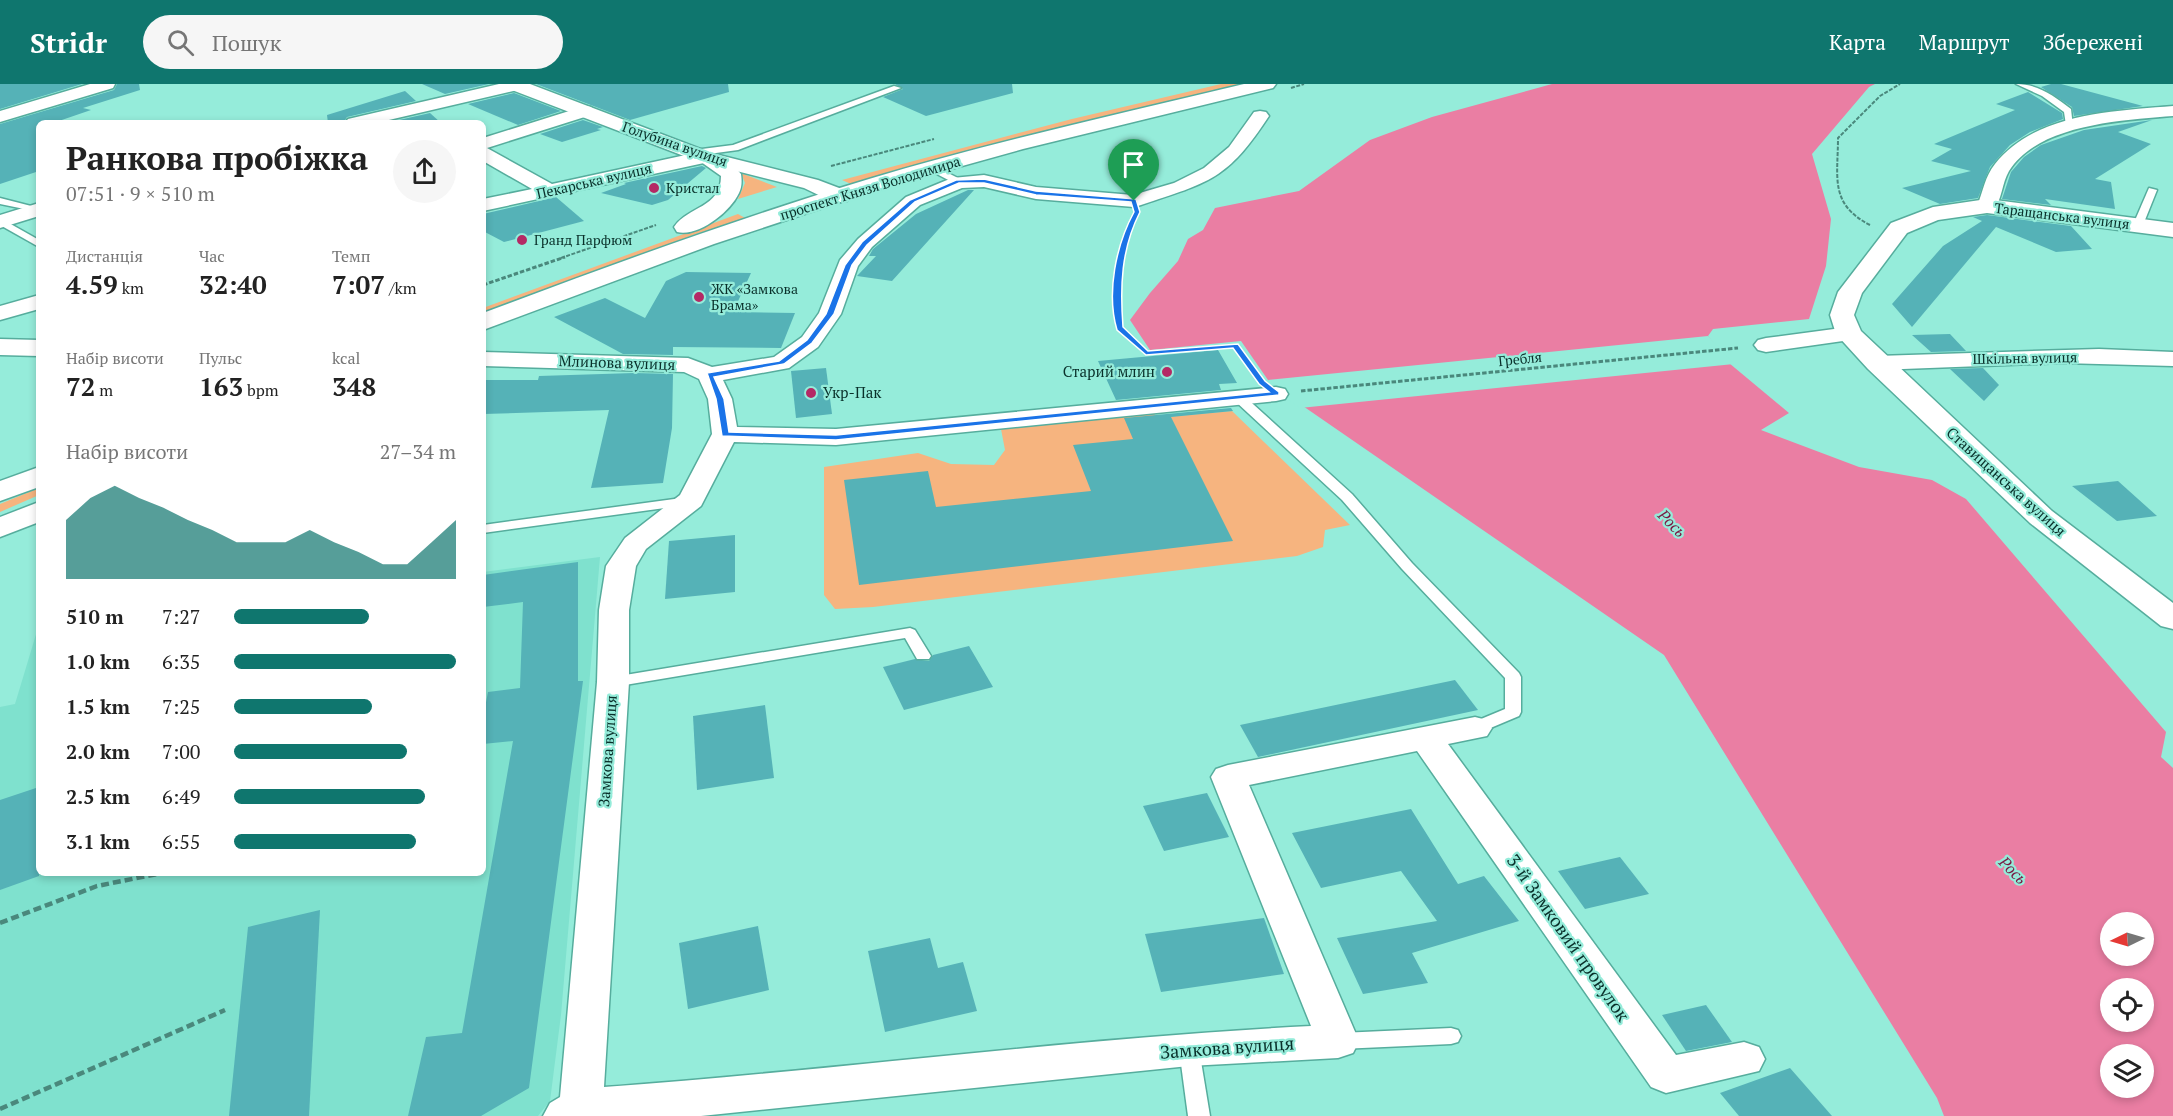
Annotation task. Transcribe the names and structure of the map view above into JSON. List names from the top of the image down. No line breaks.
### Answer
{"streets":{"main road":["Голубина вулиця","проспект Князя Володимира","Таращанська вулиця","Ставищанська вулиця"],"street":["Пекарська вулиця","Шкільна вулиця","Млинова вулиця","Замкова вулиця","3-й Замковий провулок"],"path":["Гребля"]},"crossings":[["Голубина вулиця","Пекарська вулиця"],["Голубина вулиця","проспект Князя Володимира"],["Таращанська вулиця","Ставищанська вулиця"],["Шкільна вулиця","Ставищанська вулиця"]],"water":["Рось"],"places":["Кристал","Гранд Парфюм","ЖК «Замкова Брама»","Старий млин","Укр-Пак"],"north":"left","page":{"header":"Stridr","search":"Пошук","nav":["Карта","Маршрут","Збережені"],"heading":["Ранкова пробіжка","07:51 · 9 × 510 m"],"stats":[["Дистанція","4.59 km"],["Час","32:40"],["Темп","7:07 /km"],["Набір висоти","72 m"],["Пульс","163 bpm"],["kcal","348"]],"chart":["Набір висоти","27–34 m"],"list":[{"name":"510 m","note":"7:27"},{"name":"1.0 km","note":"6:35"},{"name":"1.5 km","note":"7:25"},{"name":"2.0 km","note":"7:00"},{"name":"2.5 km","note":"6:49"},{"name":"3.1 km","note":"6:55"}]}}
